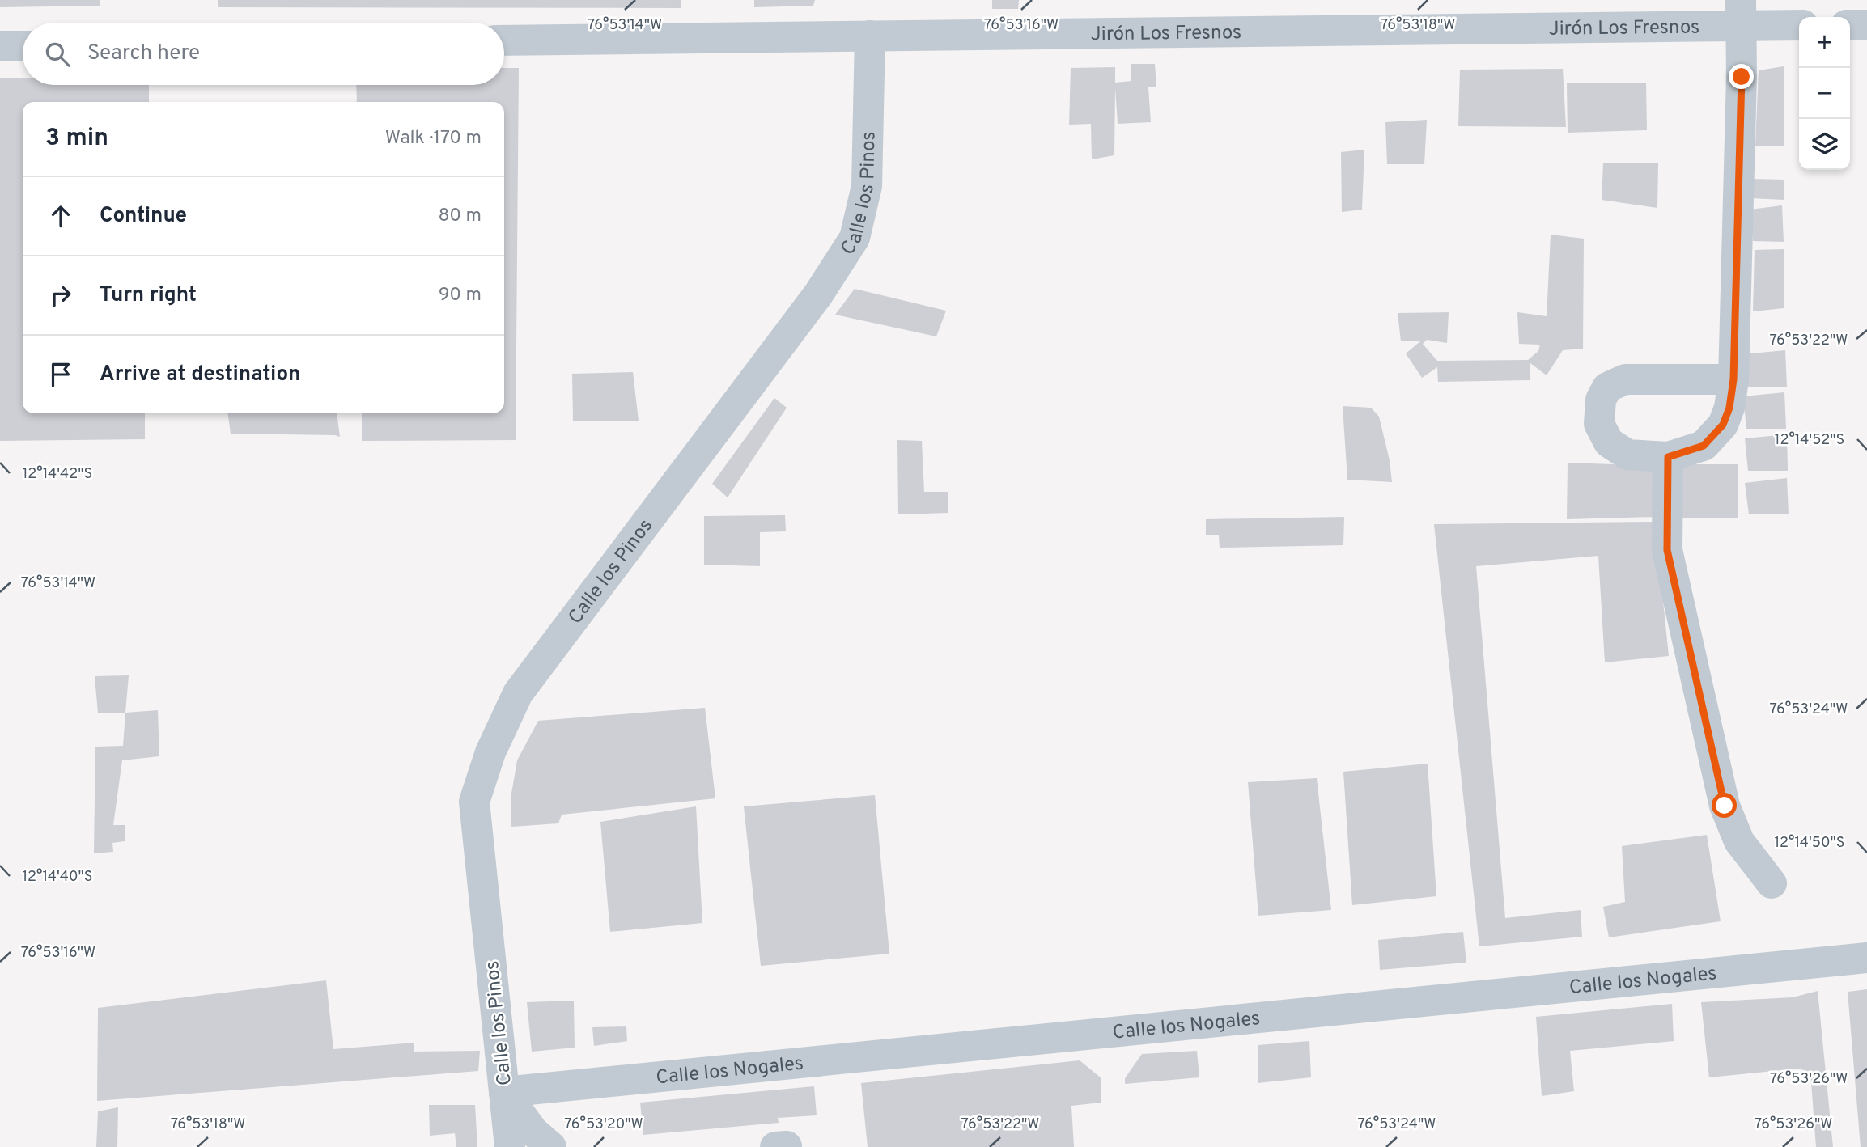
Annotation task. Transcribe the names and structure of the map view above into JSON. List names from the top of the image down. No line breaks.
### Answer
{"streets":{"street":["Jirón Los Fresnos","Calle los Pinos","Calle los Nogales"]},"crossings":[["Jirón Los Fresnos","Calle los Pinos"],["Calle los Pinos","Calle los Nogales"]],"page":{"map_buttons":["+","−"],"search":"Search here","heading":["3 min","Walk · 170 m"],"list":[["Continue","80 m"],["Turn right","90 m"],"Arrive at destination"]},"coordinates":["76°53'14\"W","76°53'16\"W","76°53'18\"W","76°53'22\"W","12°14'52\"S","12°14'42\"S","76°53'24\"W","12°14'50\"S","12°14'40\"S","76°53'26\"W","76°53'20\"W"]}
